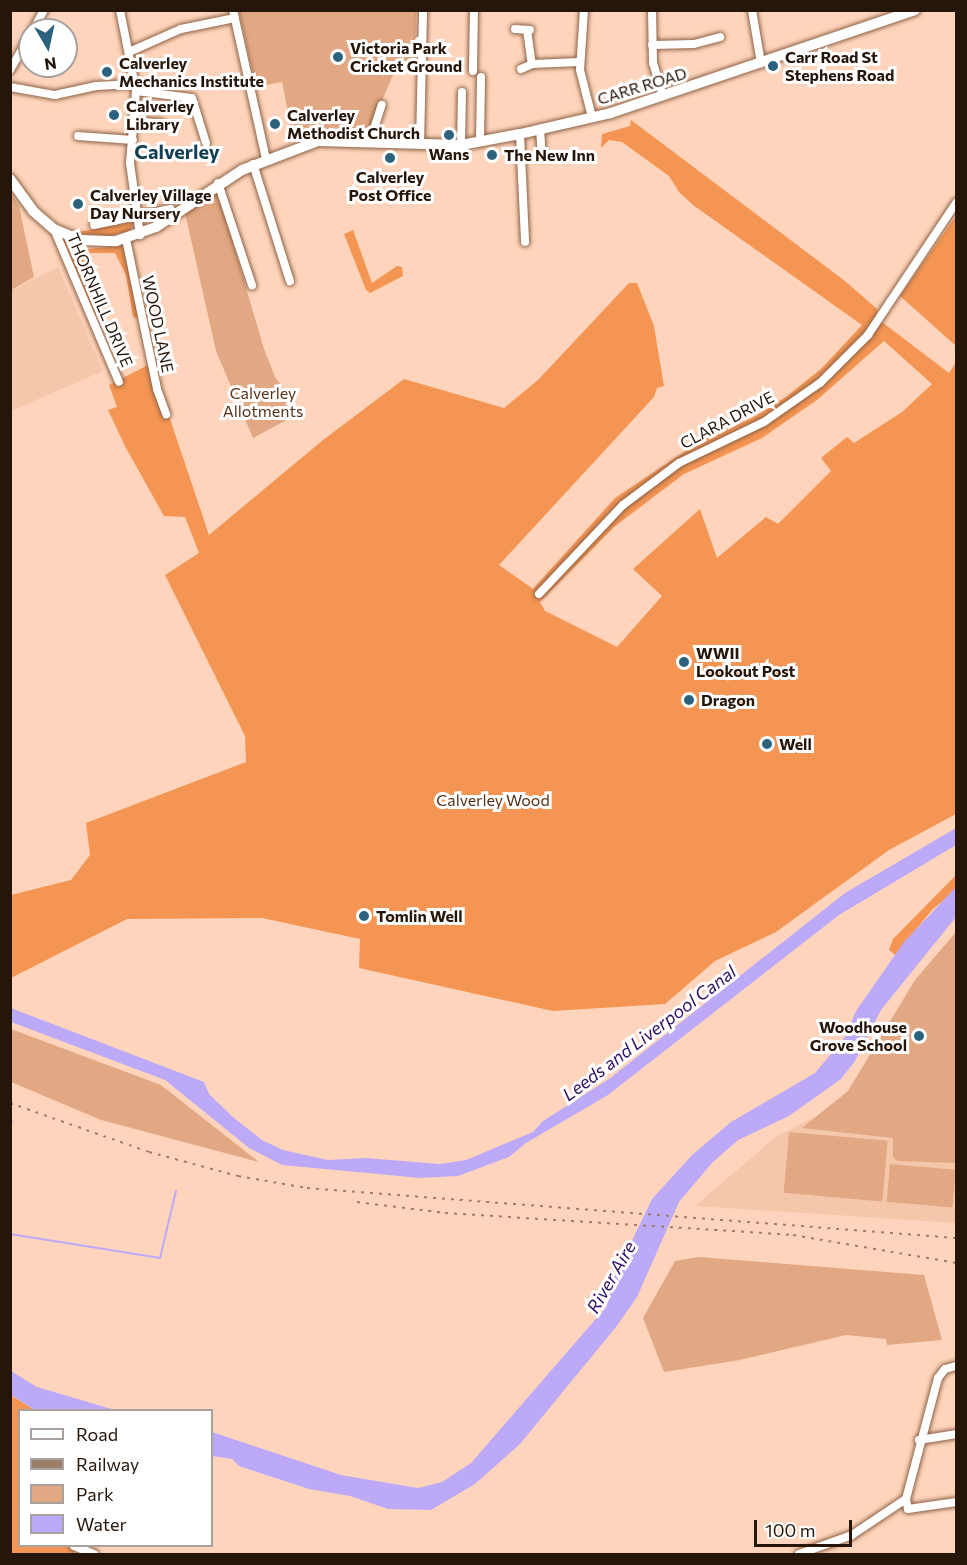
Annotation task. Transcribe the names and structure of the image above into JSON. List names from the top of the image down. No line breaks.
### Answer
{"streets":{"main road":["CARR ROAD"],"street":["THORNHILL DRIVE","WOOD LANE","CLARA DRIVE"]},"crossings":[["CARR ROAD","THORNHILL DRIVE"],["CARR ROAD","WOOD LANE"]],"districts":["Calverley"],"water":["Leeds and Liverpool Canal","River Aire"],"parks":["Calverley Allotments","Calverley Wood"],"places":["Victoria Park Cricket Ground","Carr Road St Stephens Road","Calverley Mechanics Institute","Calverley Library","Calverley Methodist Church","Wans","The New Inn","Calverley Post Office","Calverley Village Day Nursery","WWII Lookout Post","Dragon","Well","Tomlin Well","Woodhouse Grove School"],"legend":["Road","Railway","Park","Water"],"scale_bar":"100 m","north":"bottom"}
